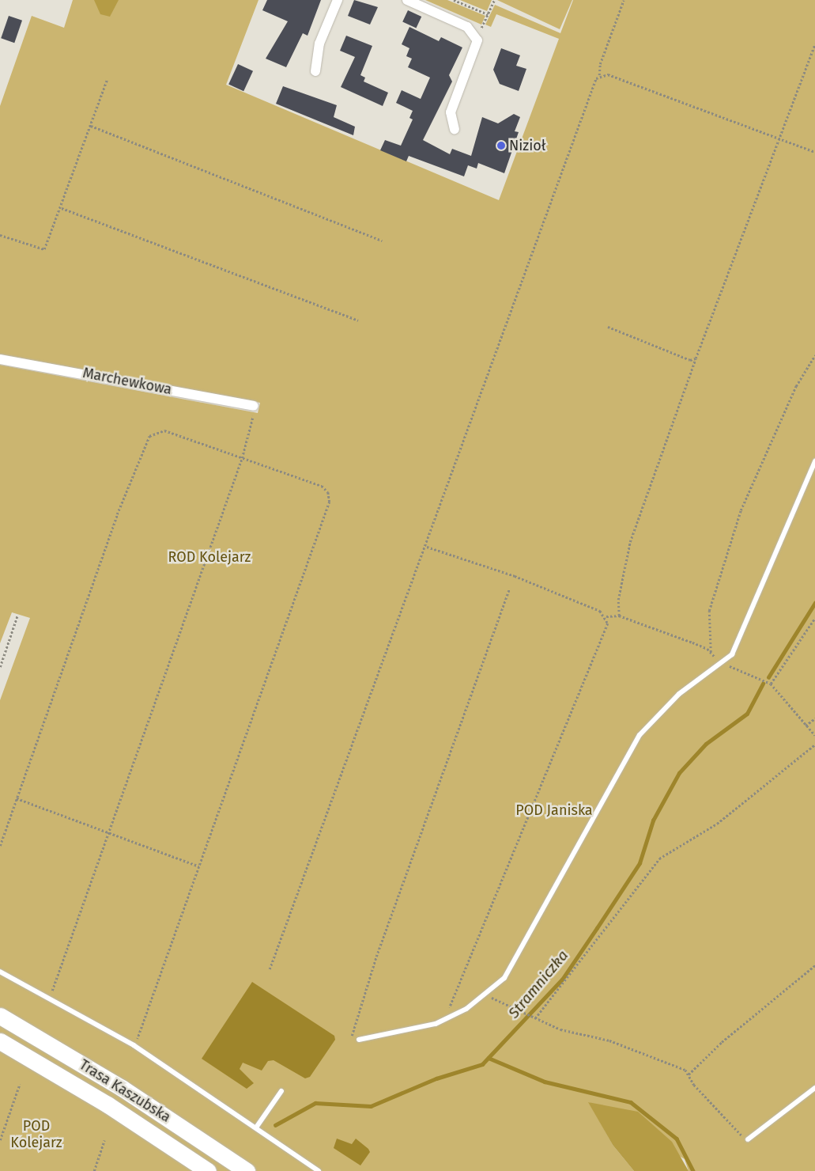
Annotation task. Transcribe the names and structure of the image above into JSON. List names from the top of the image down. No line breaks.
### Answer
{"streets":{"highway":["Trasa Kaszubska"],"street":["Marchewkowa"]},"water":["Stramniczka"],"parks":["ROD Kolejarz","POD Janiska","POD Kolejarz"],"places":["Nizioł"]}
